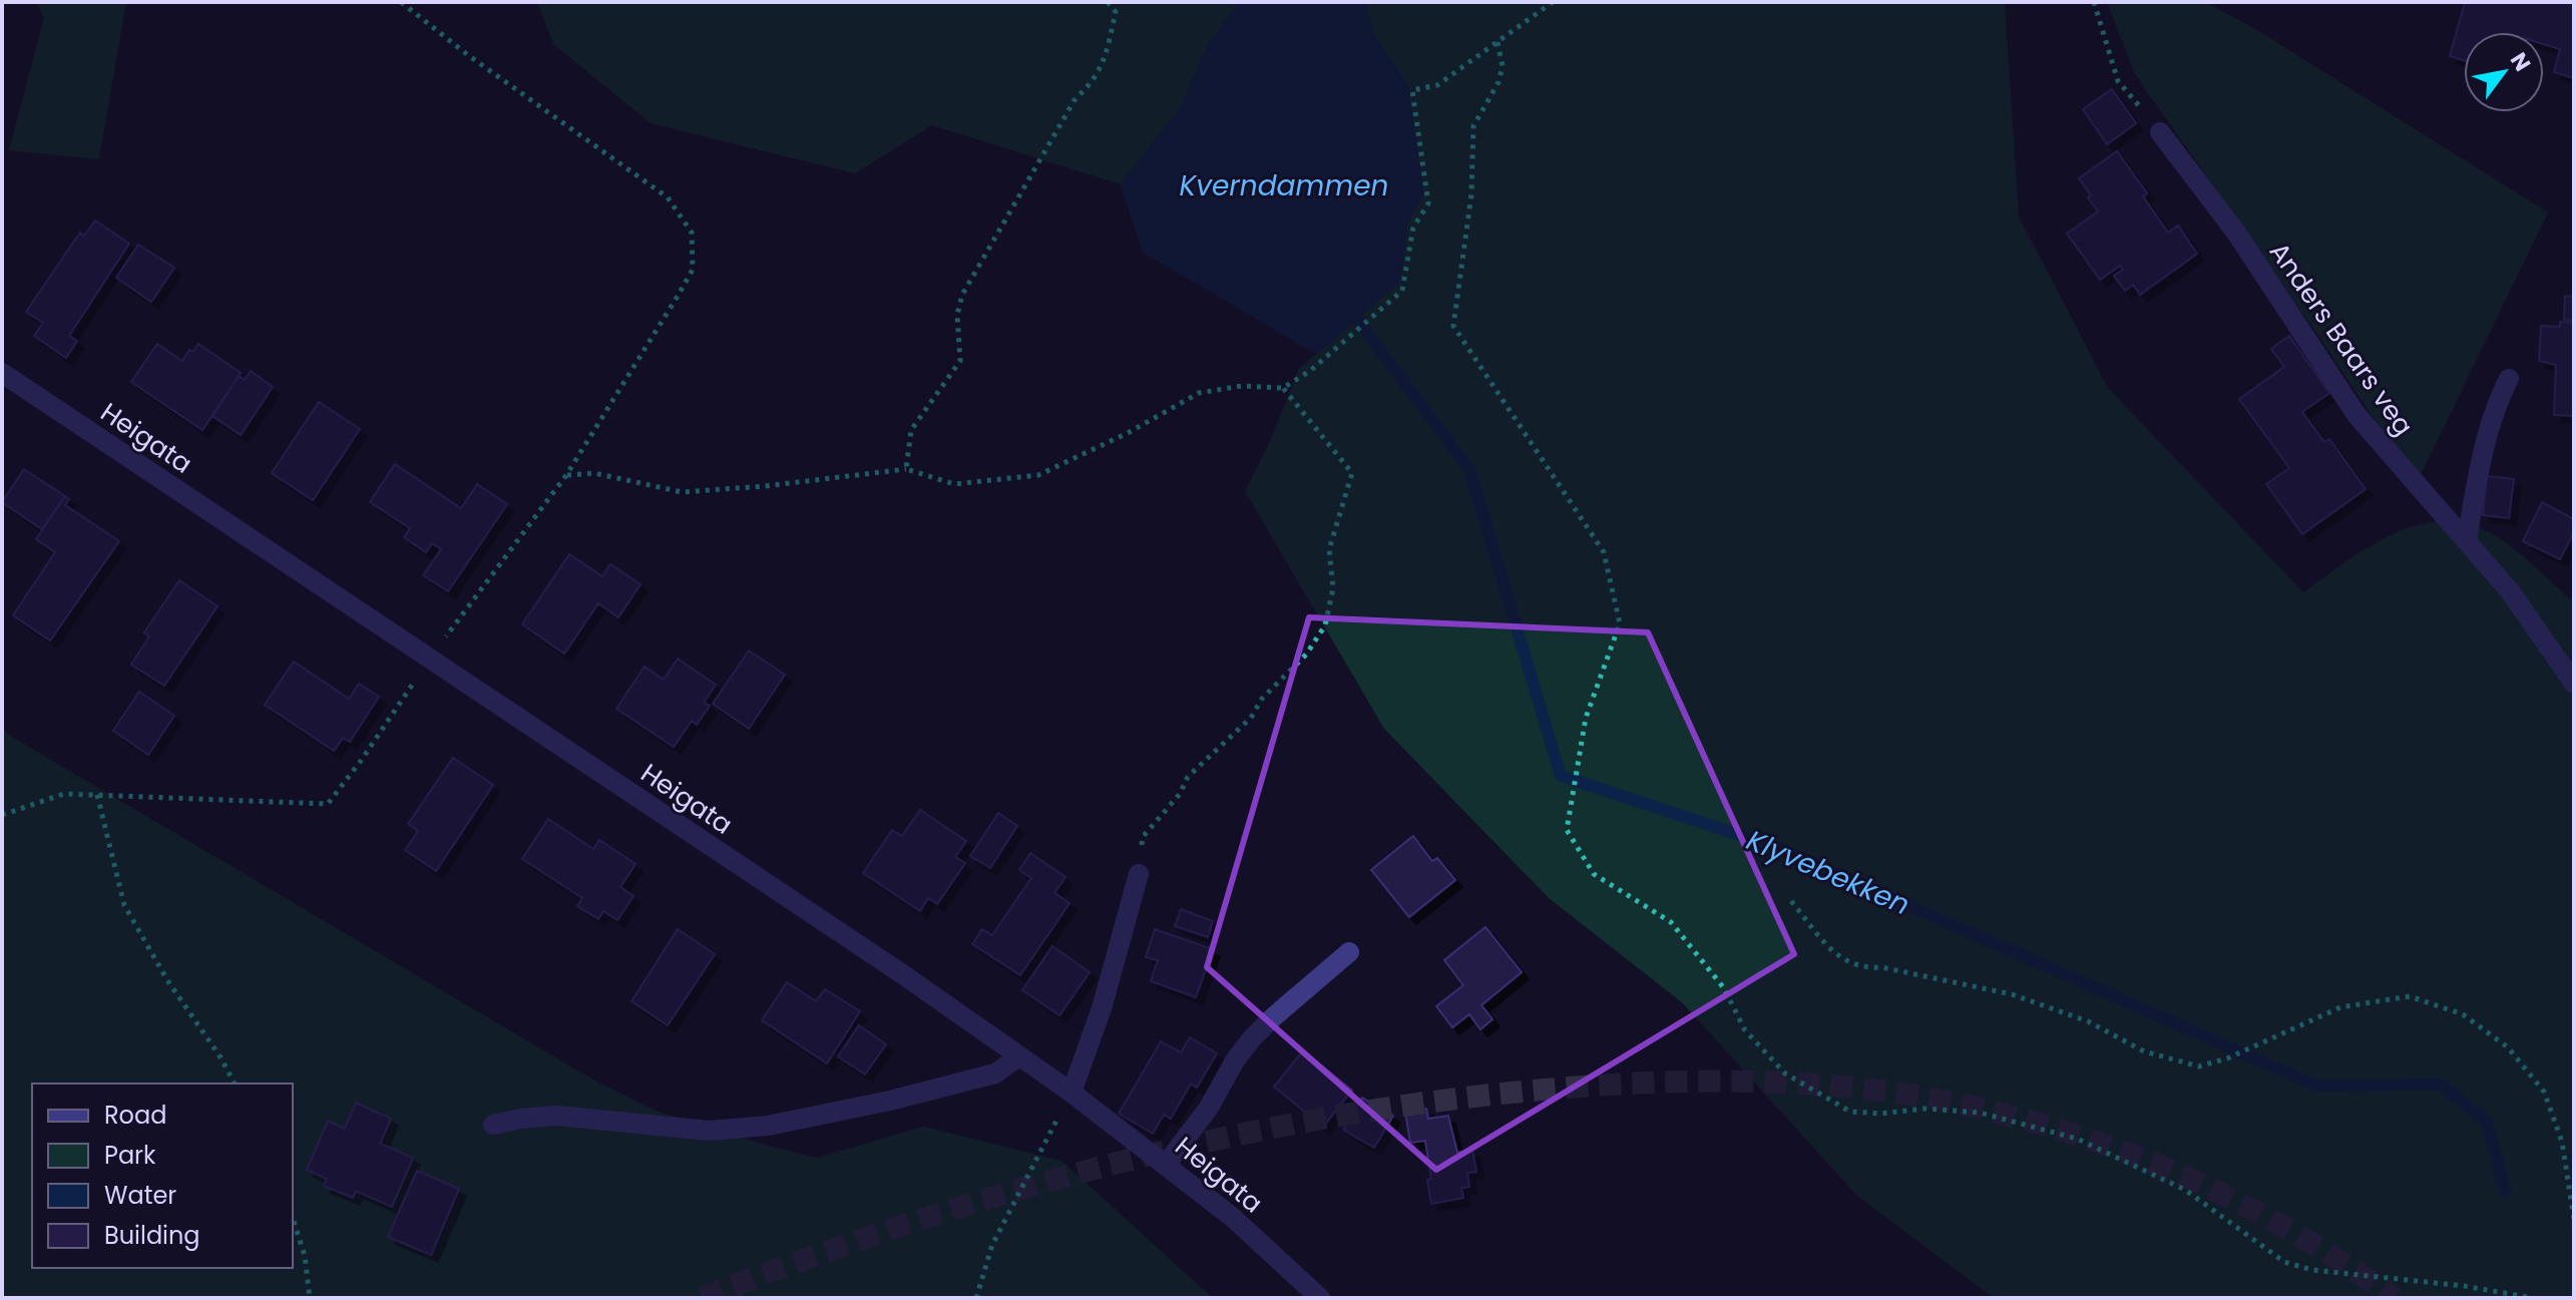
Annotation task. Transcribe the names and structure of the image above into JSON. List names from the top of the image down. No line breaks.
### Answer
{"streets":{"street":["Anders Baars veg","Heigata"]},"water":["Kverndammen","Klyvebekken"],"legend":["Road","Park","Water","Building"],"north":"top right"}
